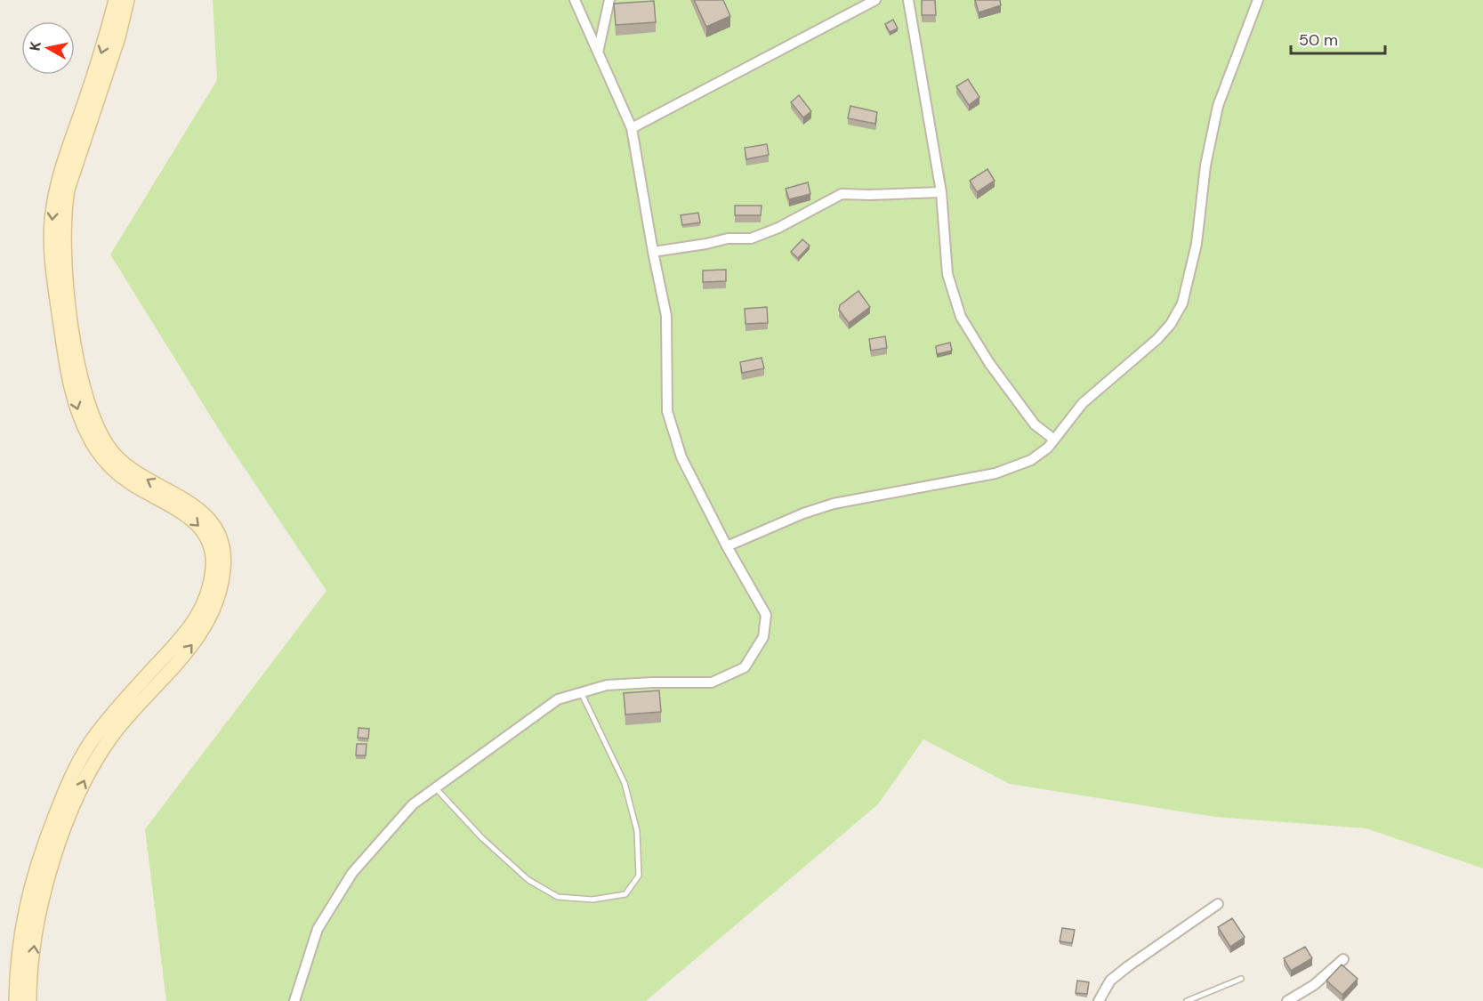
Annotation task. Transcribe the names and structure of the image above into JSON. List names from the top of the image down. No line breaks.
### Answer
{"scale_bar":"50 m","north":"left"}
